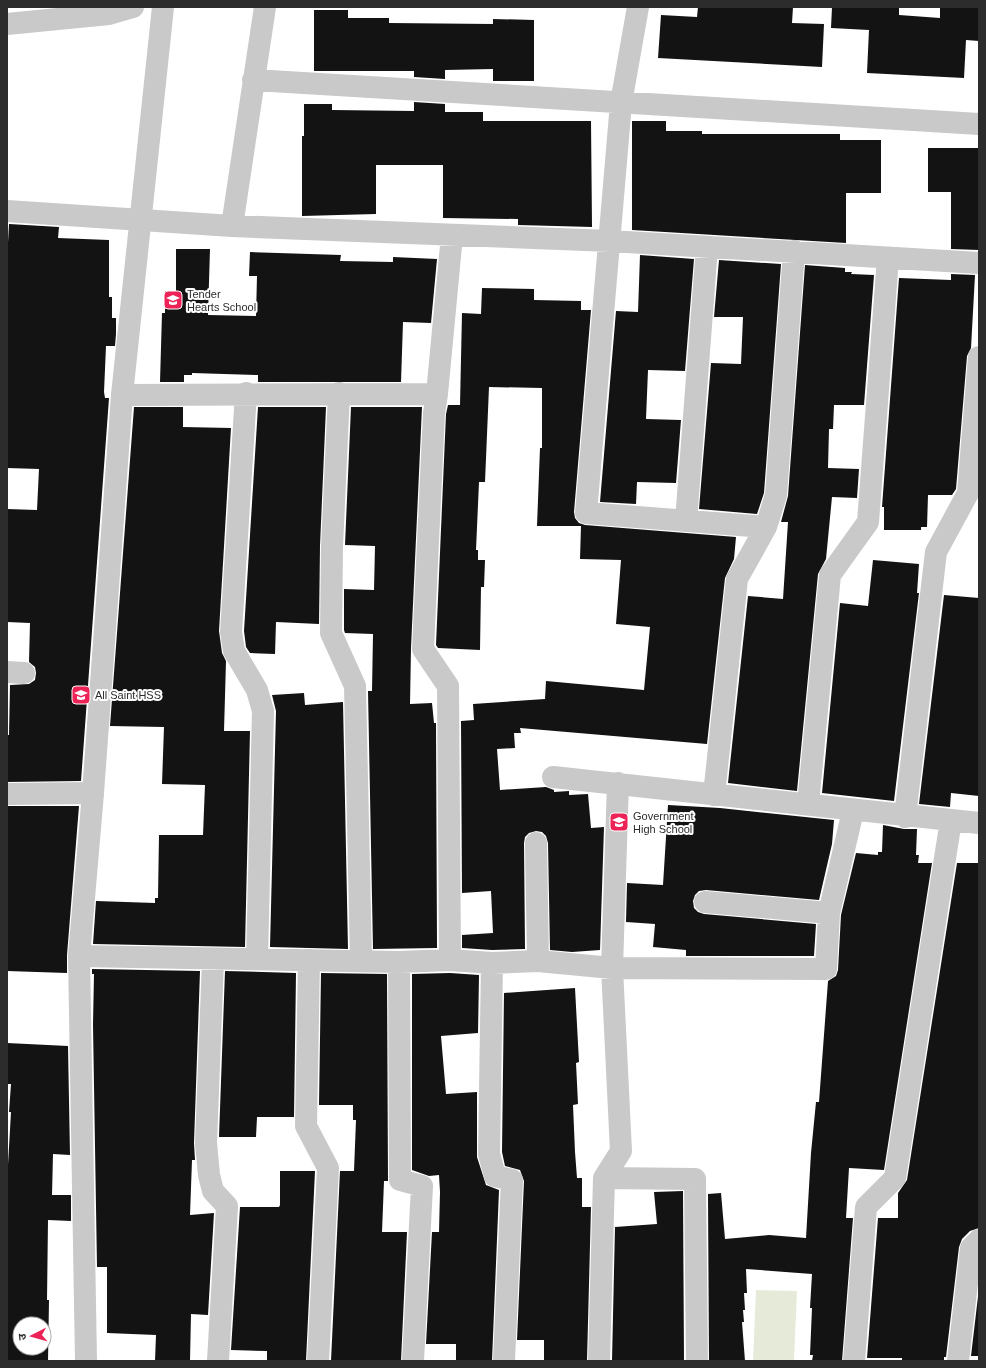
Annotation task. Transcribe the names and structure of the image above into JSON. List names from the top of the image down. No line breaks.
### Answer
{"places":{"school or university":["Tender Hearts School","All Saint HSS","Government High School"]},"north":"left"}
